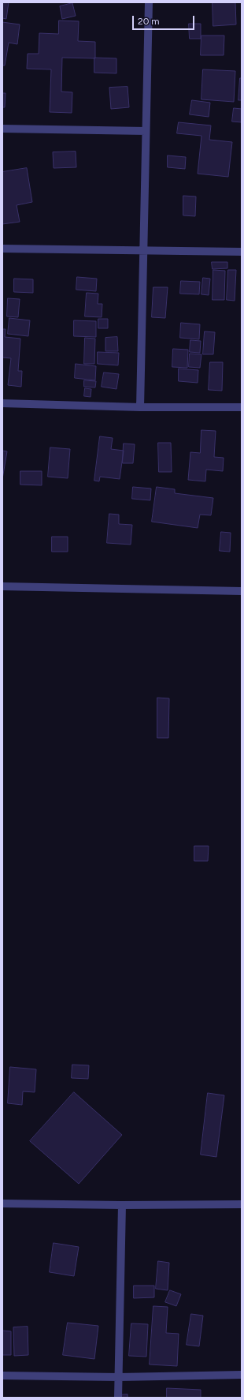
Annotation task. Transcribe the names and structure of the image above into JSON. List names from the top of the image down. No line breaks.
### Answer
{"scale_bar":"20 m"}
